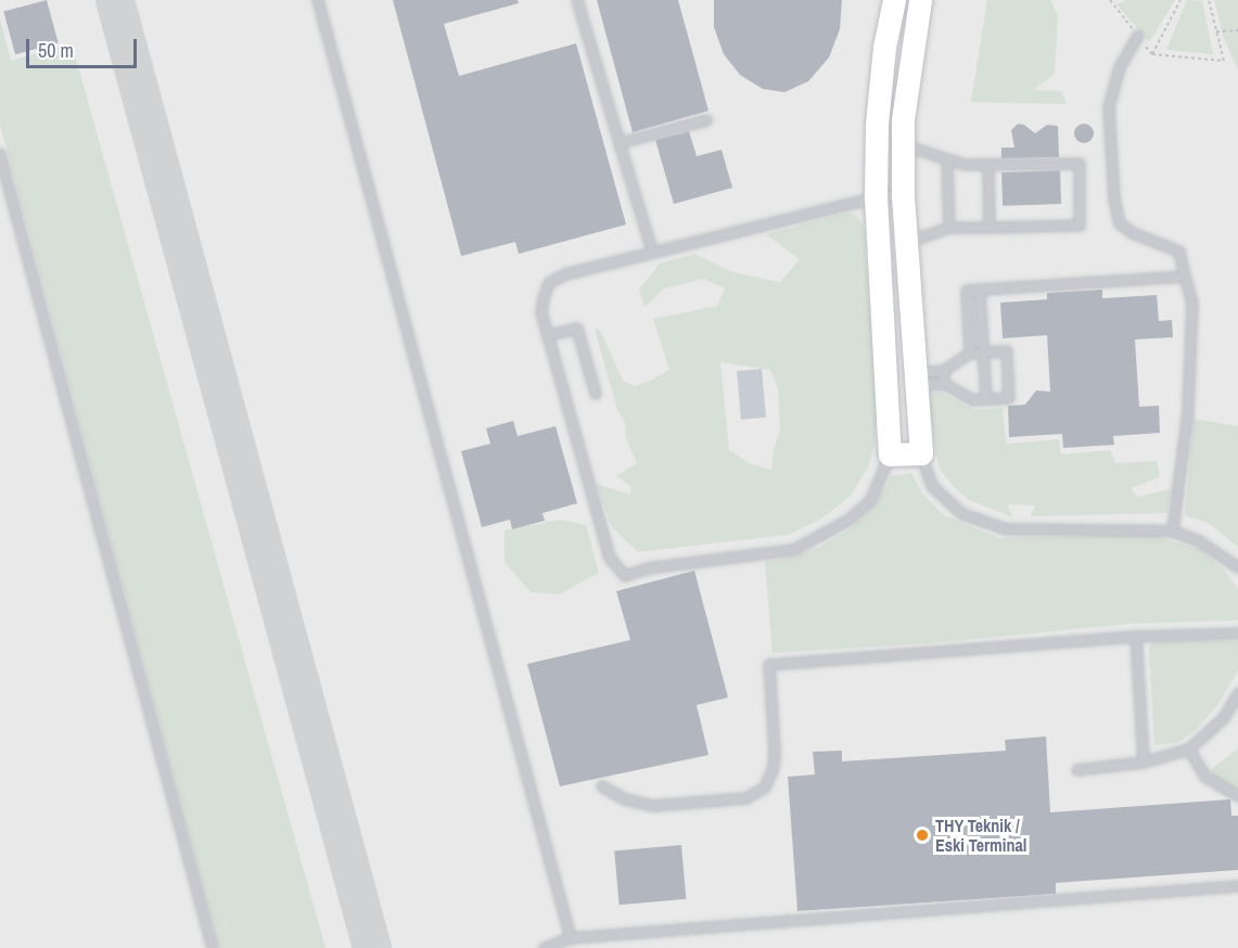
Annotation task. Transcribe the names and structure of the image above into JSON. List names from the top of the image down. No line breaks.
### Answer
{"places":["THY Teknik / Eski Terminal"],"scale_bar":"50 m"}
